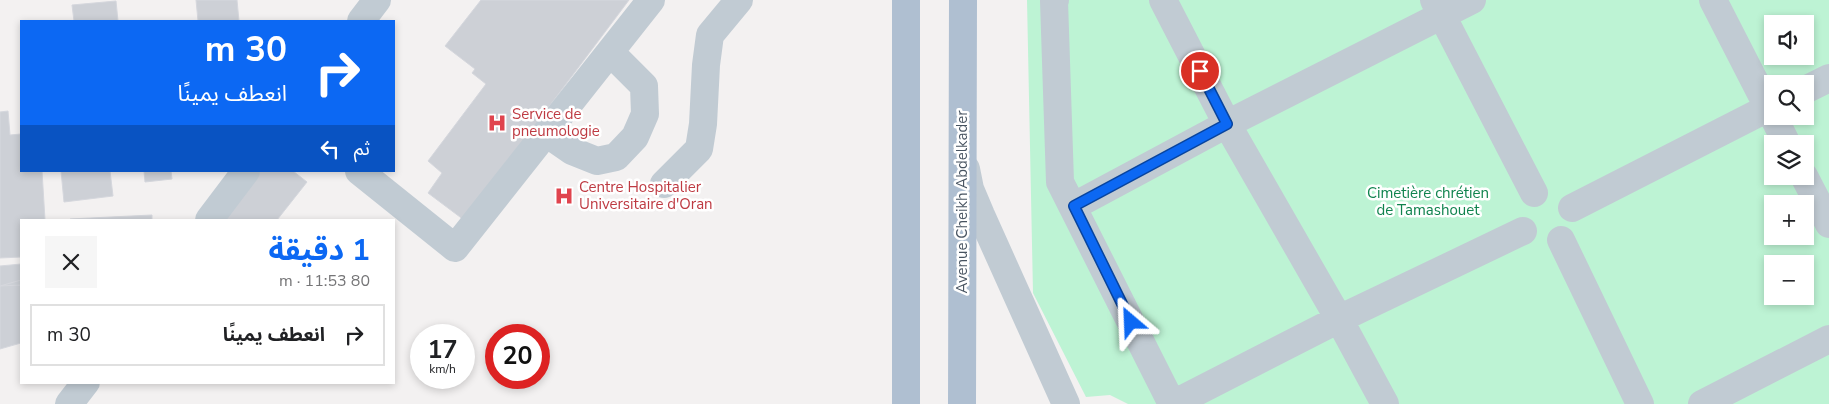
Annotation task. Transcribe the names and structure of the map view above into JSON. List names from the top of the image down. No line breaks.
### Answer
{"streets":{"main road":["Avenue Cheikh Abdelkader"]},"parks":["Cimetière chrétien de Tamashouet"],"places":{"hospital":["Service de pneumologie","Centre Hospitalier Universitaire d'Oran"]},"page":{"map_buttons":["+","−"],"turn":["30 m","انعطف يمينًا"],"then":"ثم","heading":["1 دقيقة","80 m · 11:53"],"list":[{"name":"انعطف يمينًا","value":"30 m"}],"speed":"17 km/h","limit":"20"}}
